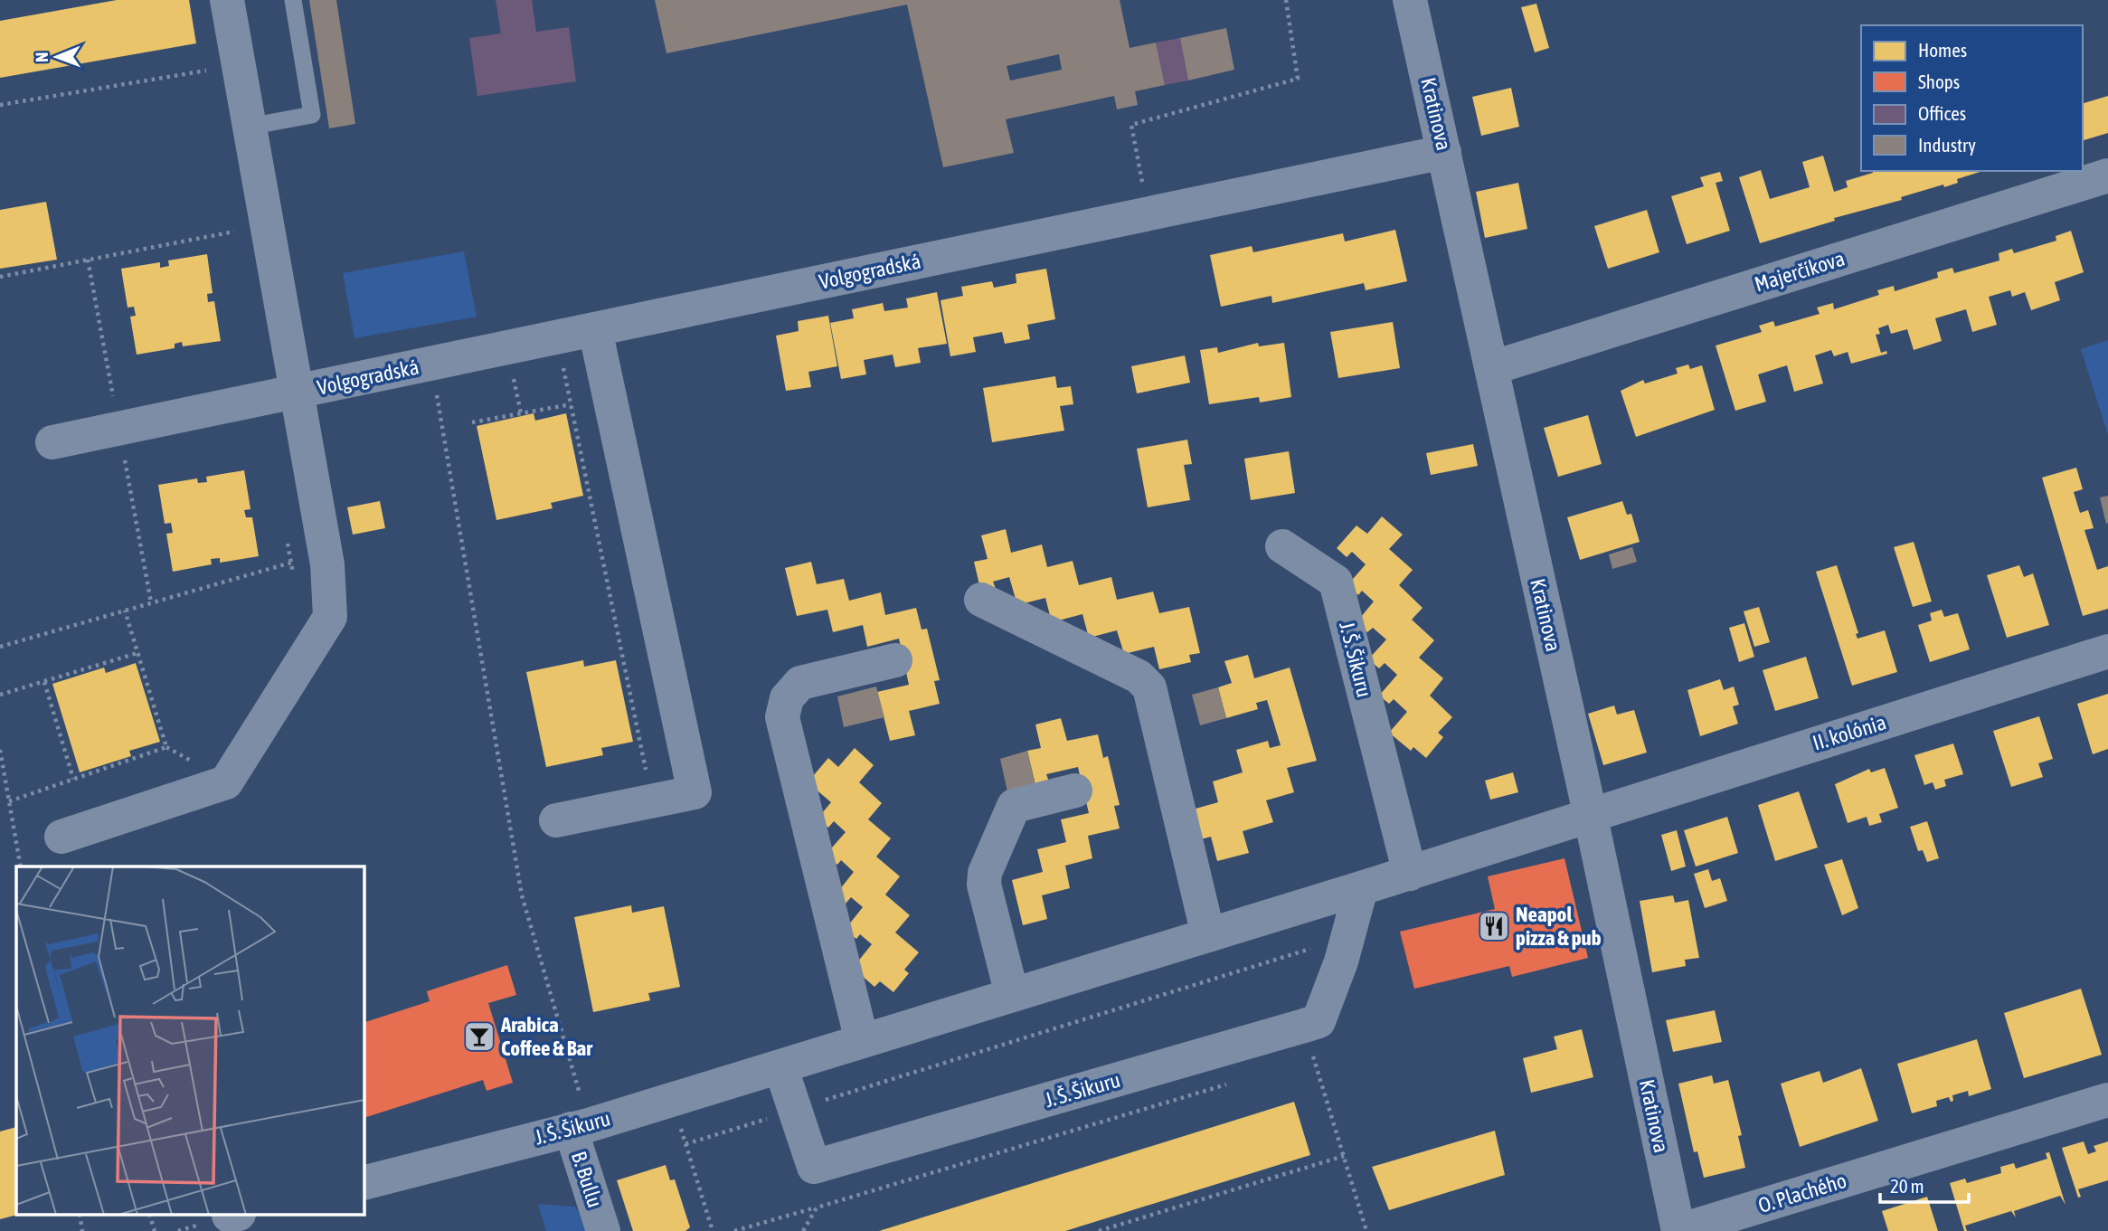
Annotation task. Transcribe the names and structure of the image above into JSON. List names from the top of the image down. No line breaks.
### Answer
{"streets":{"street":["Kratinova","Volgogradská","Majerčíkova","J. Š. Šikuru","II. kolónia","B. Bullu","O. Plachého"]},"crossings":[["Kratinova","Volgogradská"],["Kratinova","Majerčíkova"],["Kratinova","J. Š. Šikuru"],["Kratinova","II. kolónia"],["Kratinova","O. Plachého"],["J. Š. Šikuru","II. kolónia"],["J. Š. Šikuru","B. Bullu"]],"places":{"restaurant":["Neapol pizza & pub"],"bar":["Arabica Coffee & Bar"]},"legend":["Homes","Shops","Offices","Industry"],"scale_bar":"20 m","north":"left"}
